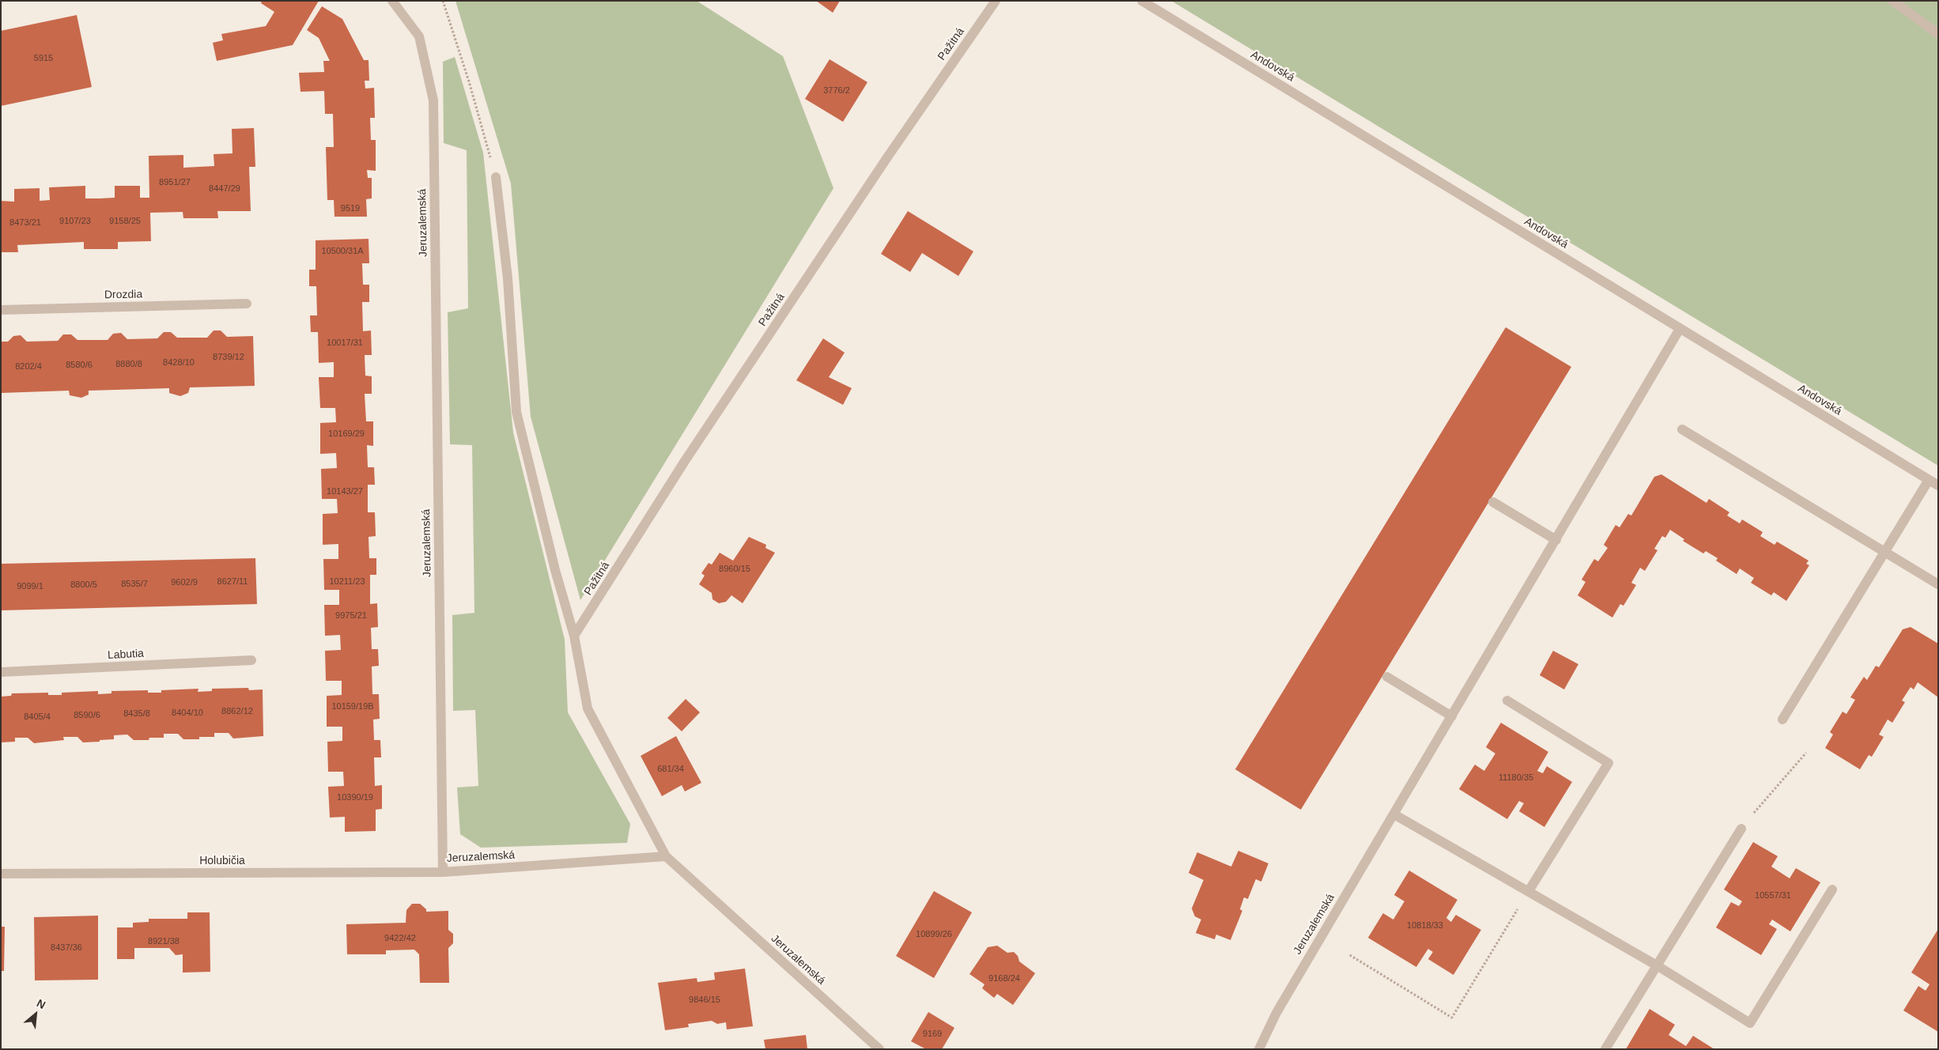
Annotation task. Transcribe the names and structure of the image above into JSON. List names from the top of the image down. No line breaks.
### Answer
{"streets":{"street":["Pažitná","Andovská","Jeruzalemská","Drozdia","Labutia","Holubičia"]},"crossings":[["Pažitná","Jeruzalemská"],["Andovská","Jeruzalemská"],["Jeruzalemská","Holubičia"]],"house_numbers":["5915","3776/2","8951/27","8447/29","9519","9107/23","9158/25","8473/21","10500/31A","10017/31","8739/12","8428/10","8880/8","8580/6","8202/4","10169/29","10143/27","8960/15","8627/11","10211/23","9602/9","8535/7","8800/5","9099/1","9975/21","10159/19B","8862/12","8404/10","8435/8","8590/6","8405/4","681/34","11180/35","10390/19","10557/31","10818/33","10899/26","9422/42","8921/38","8437/36","9168/24","9846/15","9169"],"north":"top right"}
